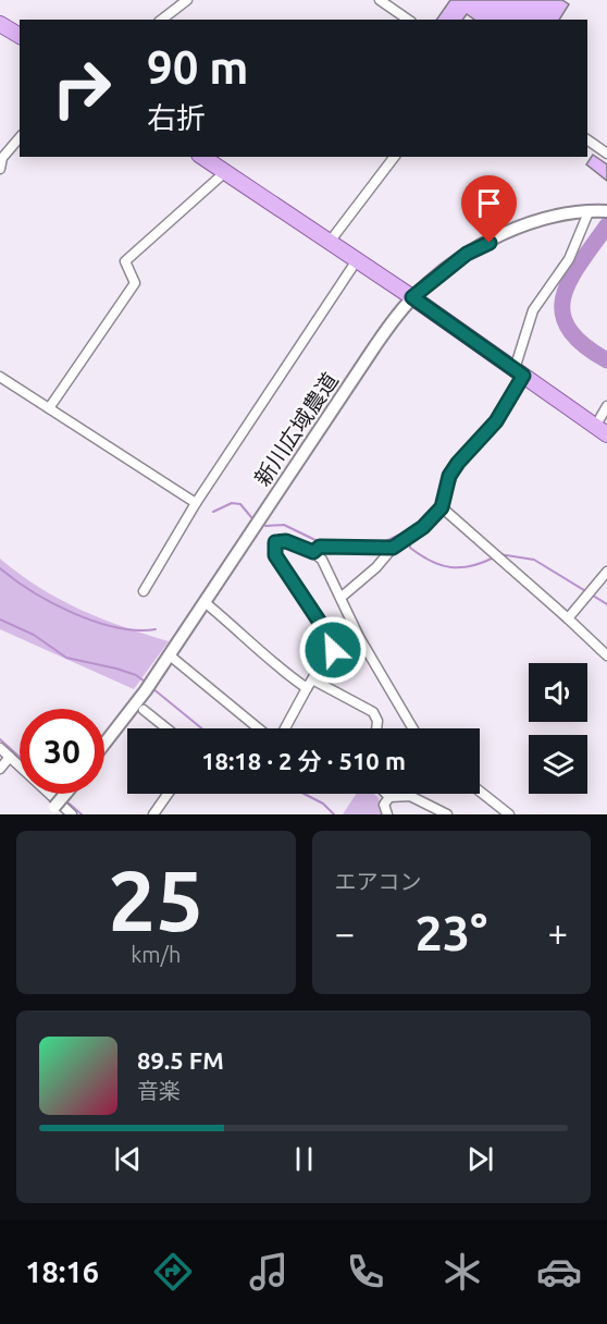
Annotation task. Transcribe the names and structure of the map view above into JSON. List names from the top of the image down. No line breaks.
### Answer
{"streets":{"street":["新川広域農道"]},"page":{"turn":["90 m","右折"],"limit":"30","trip":"18:18 · 2 分 · 510 m","tile":[["25","km/h"],"エアコン"],"heat":["−","23°","+"],"song":["89.5 FM","音楽"],"tabs":"18:16"}}
